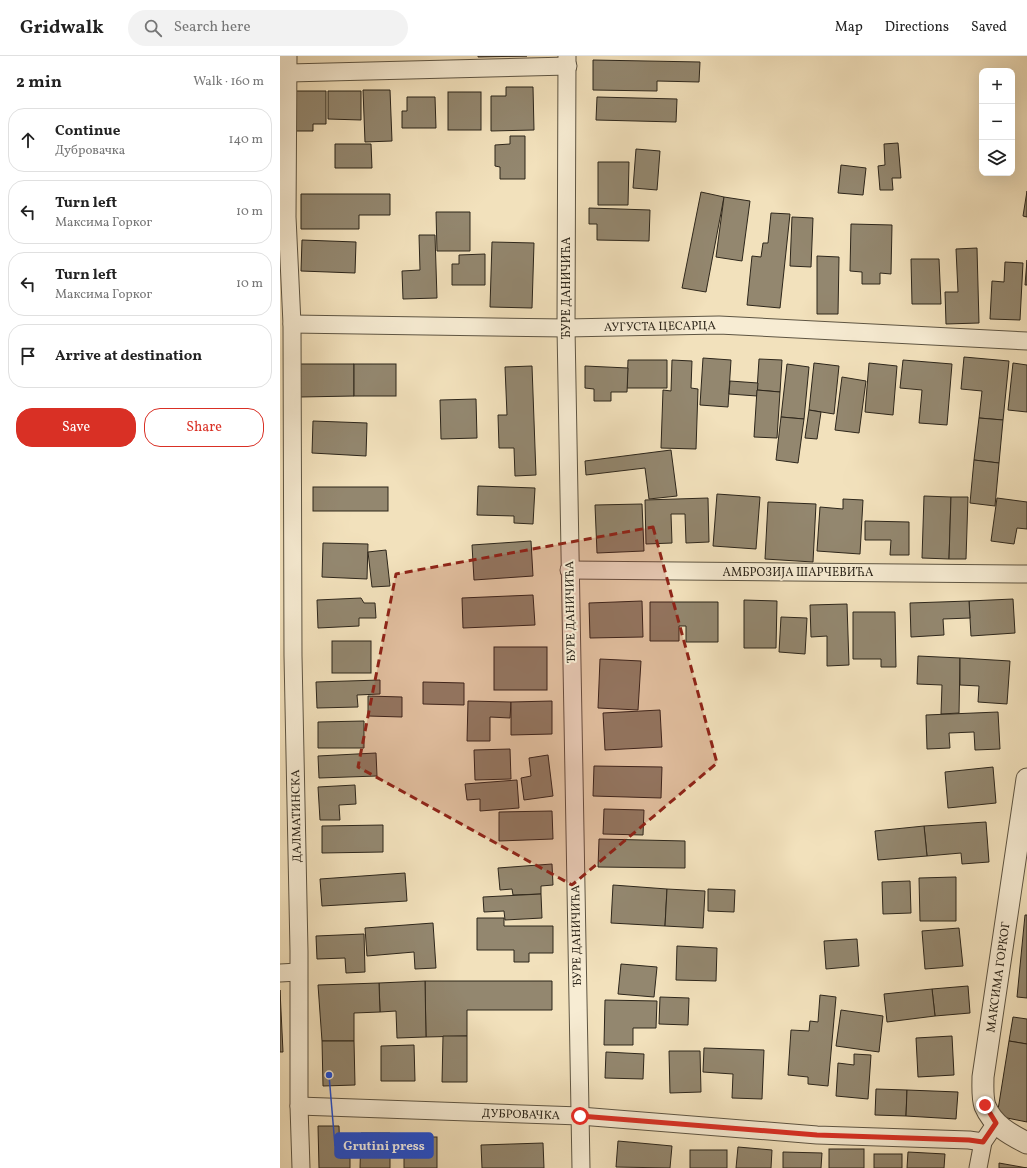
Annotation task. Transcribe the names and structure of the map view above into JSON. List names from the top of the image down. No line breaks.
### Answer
{"streets":{"street":["ЂУРЕ ДАНИЧИЋА","АУГУСТА ЦЕСАРЦА","АМБРОЗИЈА ШАРЧЕВИЋА","ДАЛМАТИНСКА","МАКСИМА ГОРКОГ","ДУБРОВАЧКА"]},"crossings":[["ЂУРЕ ДАНИЧИЋА","АУГУСТА ЦЕСАРЦА"],["ЂУРЕ ДАНИЧИЋА","АМБРОЗИЈА ШАРЧЕВИЋА"],["ЂУРЕ ДАНИЧИЋА","ДУБРОВАЧКА"],["АУГУСТА ЦЕСАРЦА","ДАЛМАТИНСКА"],["ДАЛМАТИНСКА","ДУБРОВАЧКА"]],"places":["Grutini press"],"page":{"header":"Gridwalk","search":"Search here","nav":["Map","Directions","Saved"],"heading":["2 min","Walk · 160 m"],"map_buttons":["+","−"],"list":[["Continue","Дубровачка","140 m"],["Turn left","Максима Горког","10 m"],["Turn left","Максима Горког","10 m"],"Arrive at destination"],"buttons":["Save","Share"]}}
